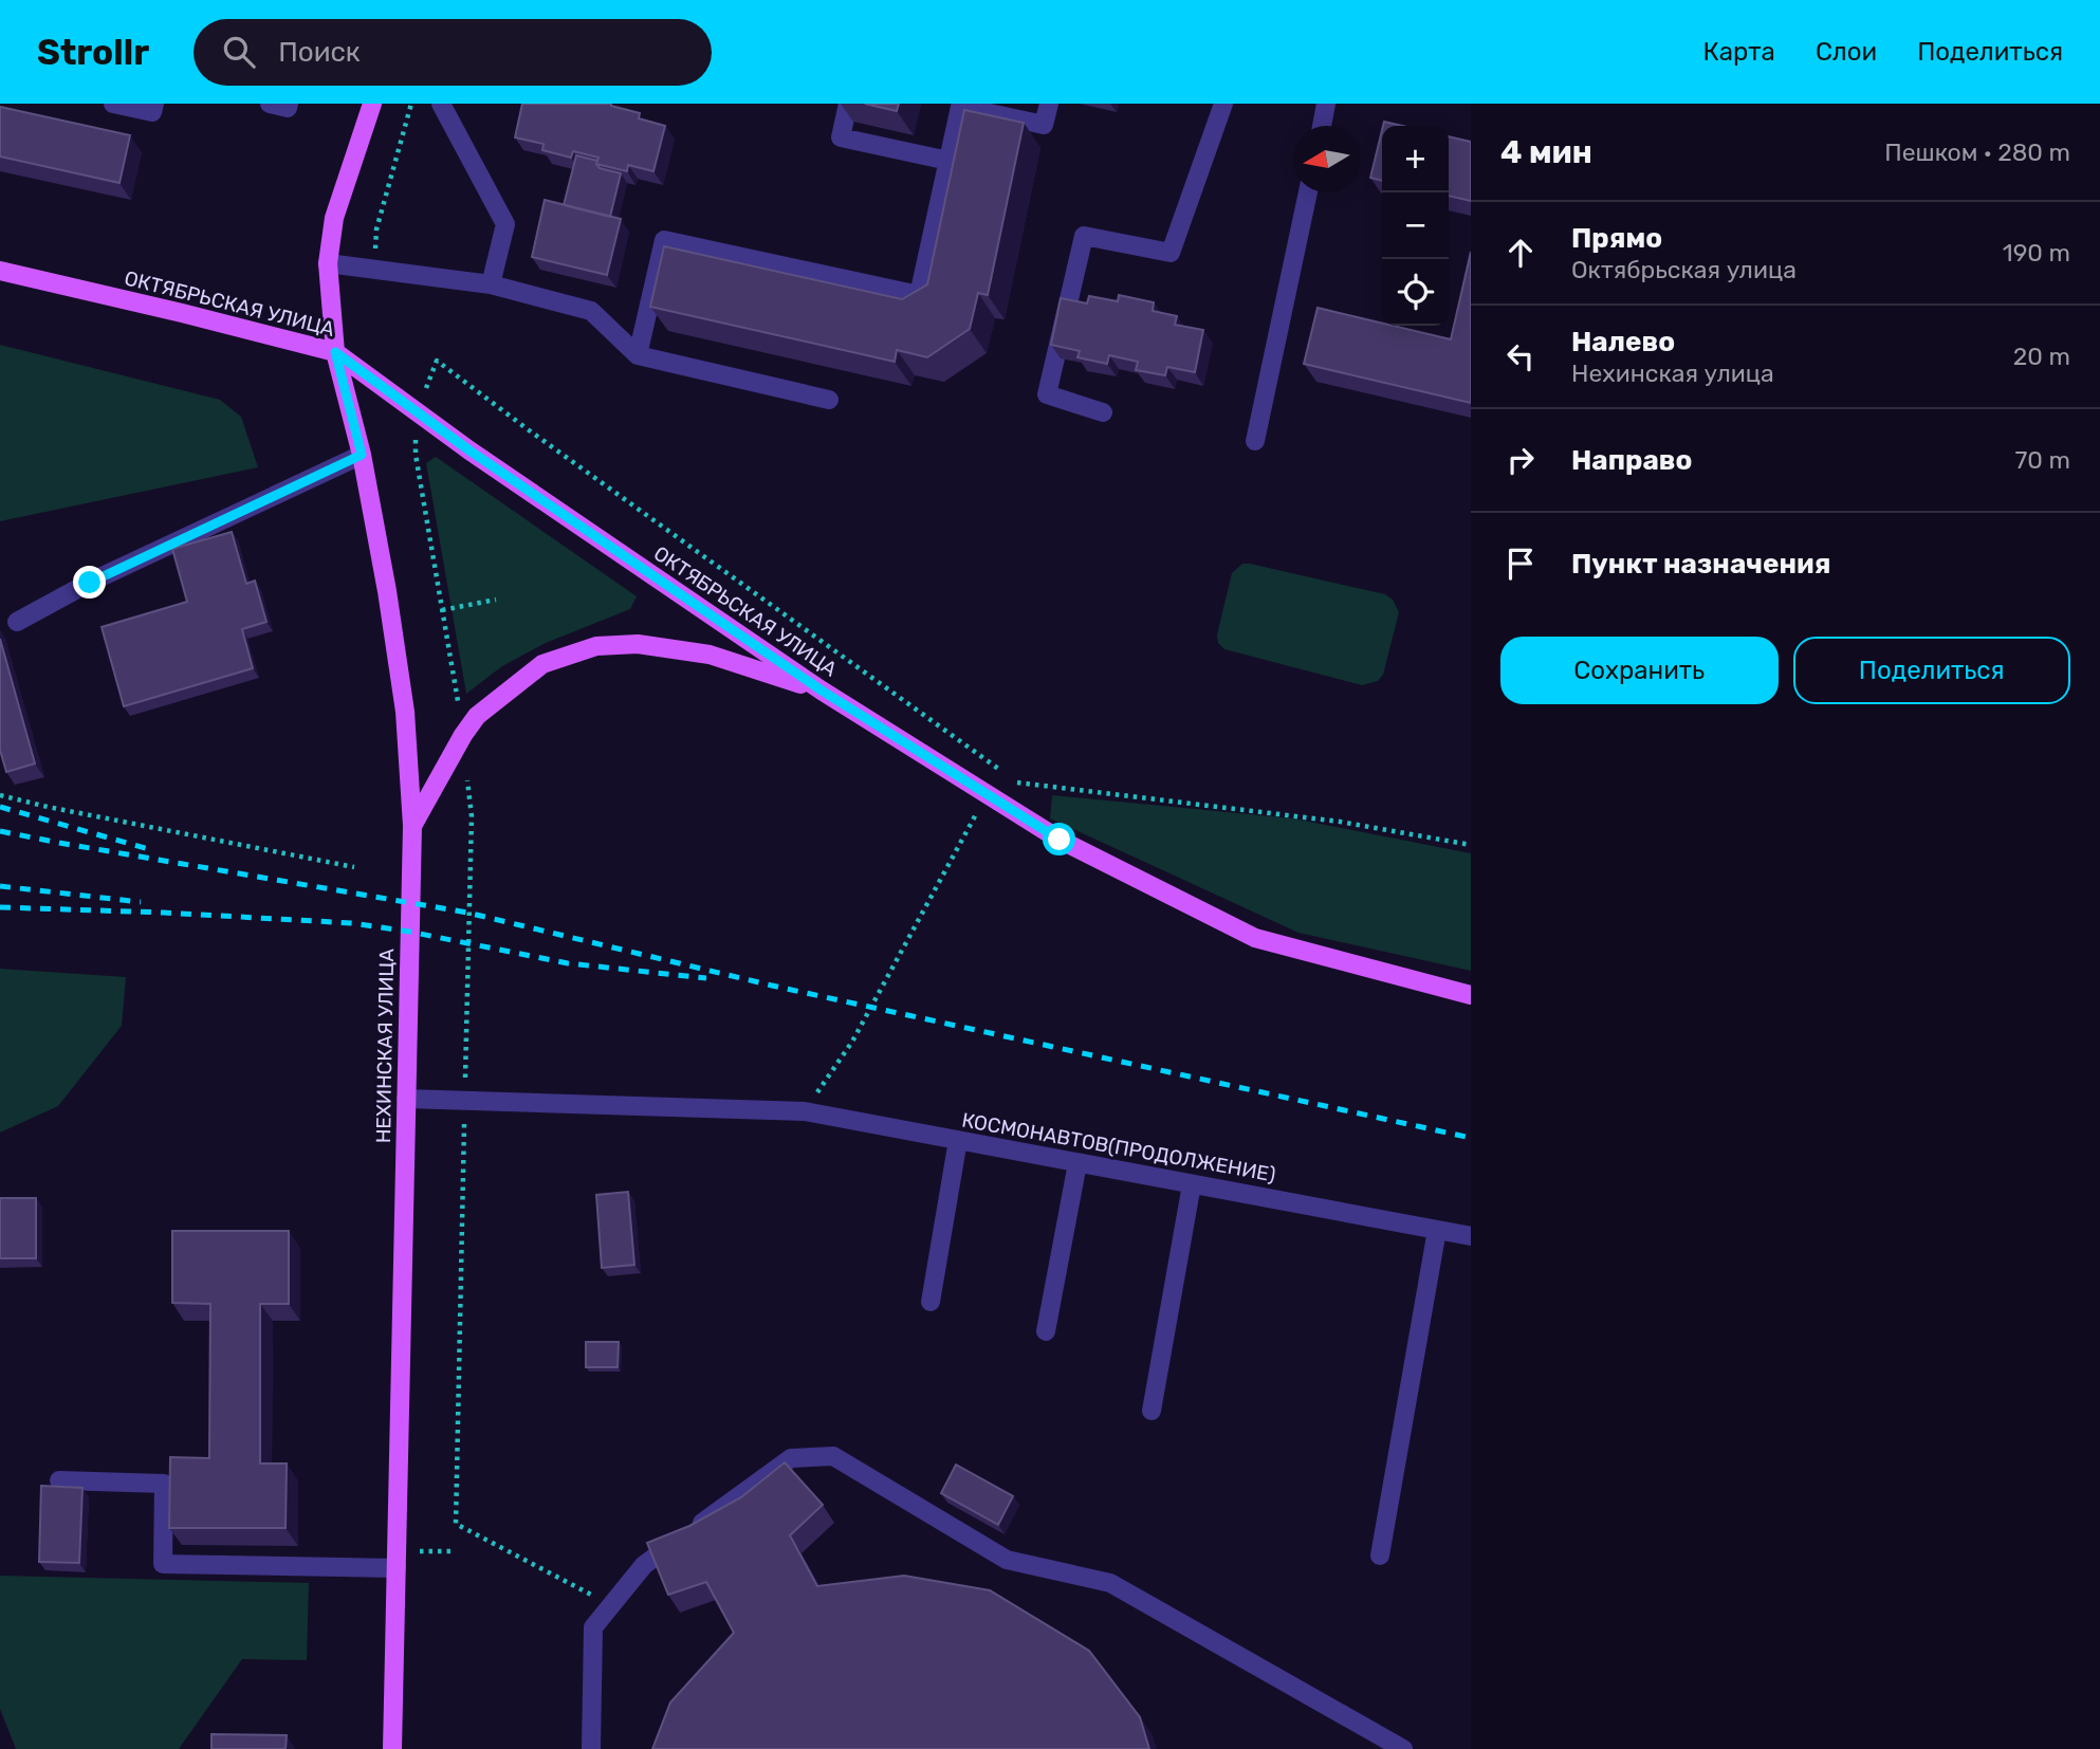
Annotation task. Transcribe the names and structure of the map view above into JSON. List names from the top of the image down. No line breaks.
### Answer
{"streets":{"main road":["ОКТЯБРЬСКАЯ УЛИЦА","НЕХИНСКАЯ УЛИЦА"],"lane":["КОСМОНАВТОВ(ПРОДОЛЖЕНИЕ)"]},"crossings":[["ОКТЯБРЬСКАЯ УЛИЦА","НЕХИНСКАЯ УЛИЦА"],["НЕХИНСКАЯ УЛИЦА","КОСМОНАВТОВ(ПРОДОЛЖЕНИЕ)"]],"north":"left","page":{"header":"Strollr","search":"Поиск","nav":["Карта","Слои","Поделиться"],"heading":["4 мин","Пешком · 280 m"],"map_buttons":["+","−"],"list":[["Прямо","Октябрьская улица","190 m"],["Налево","Нехинская улица","20 m"],["Направо","70 m"],"Пункт назначения"],"buttons":["Сохранить","Поделиться"]}}
